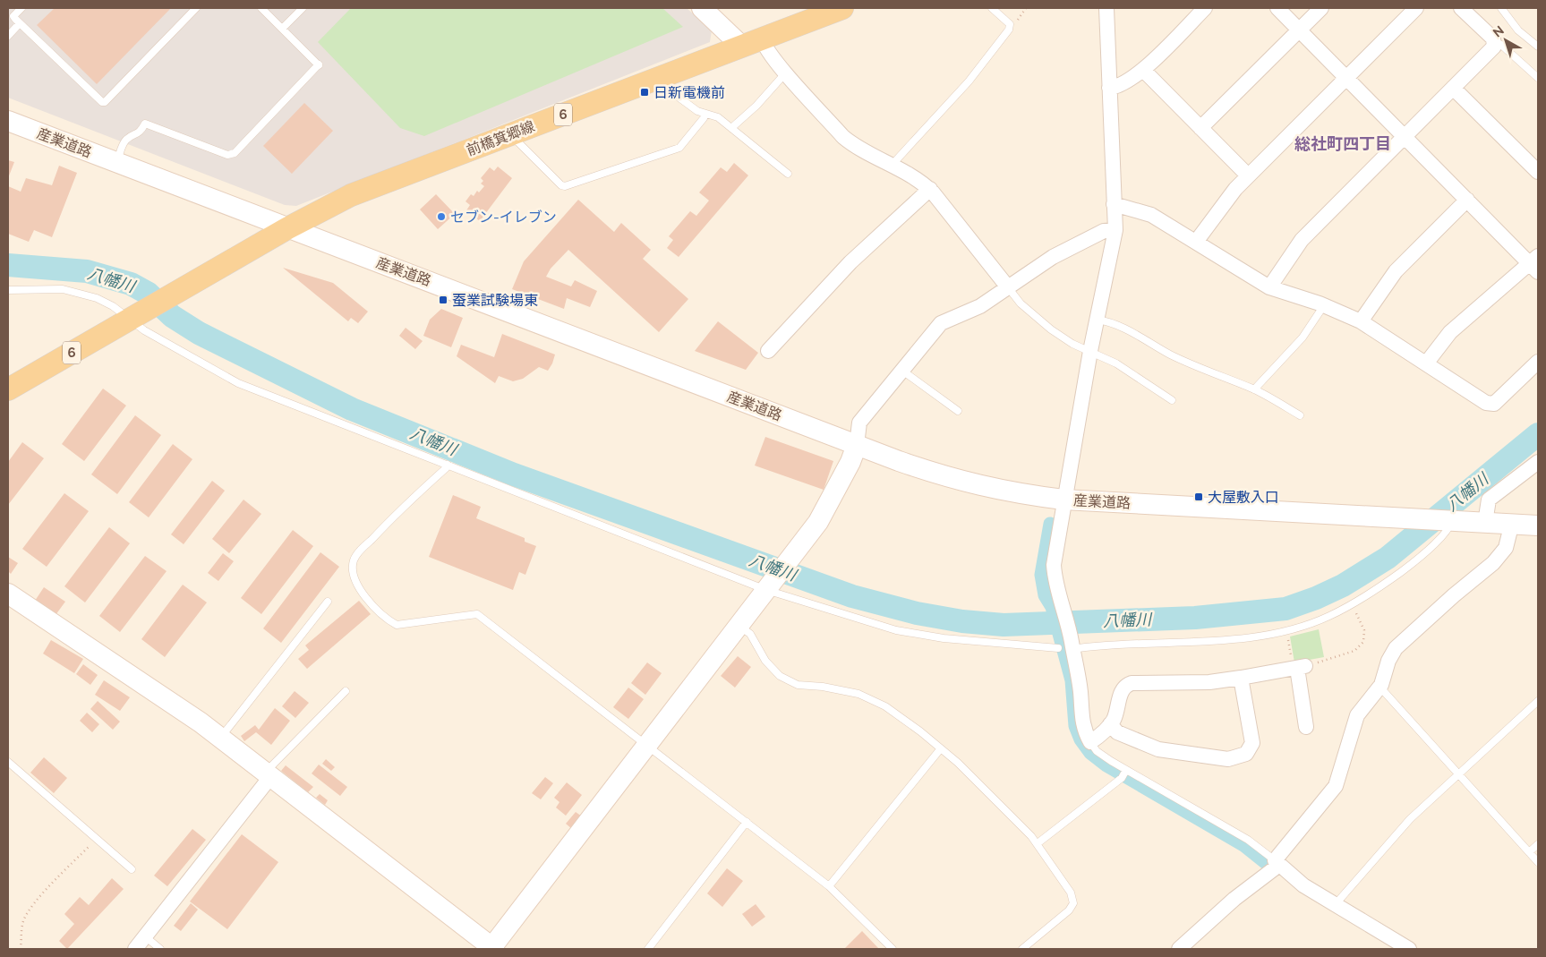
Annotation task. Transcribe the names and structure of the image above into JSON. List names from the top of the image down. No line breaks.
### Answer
{"streets":{"main road":["6","前橋箕郷線"],"street":["産業道路"]},"crossings":[["6","前橋箕郷線"],["前橋箕郷線","産業道路"]],"districts":["総社町四丁目"],"water":["八幡川"],"places":{"transit":["日新電機前","蚕業試験場東","大屋敷入口"],"other":["セブン-イレブン"]},"north":"top left"}
